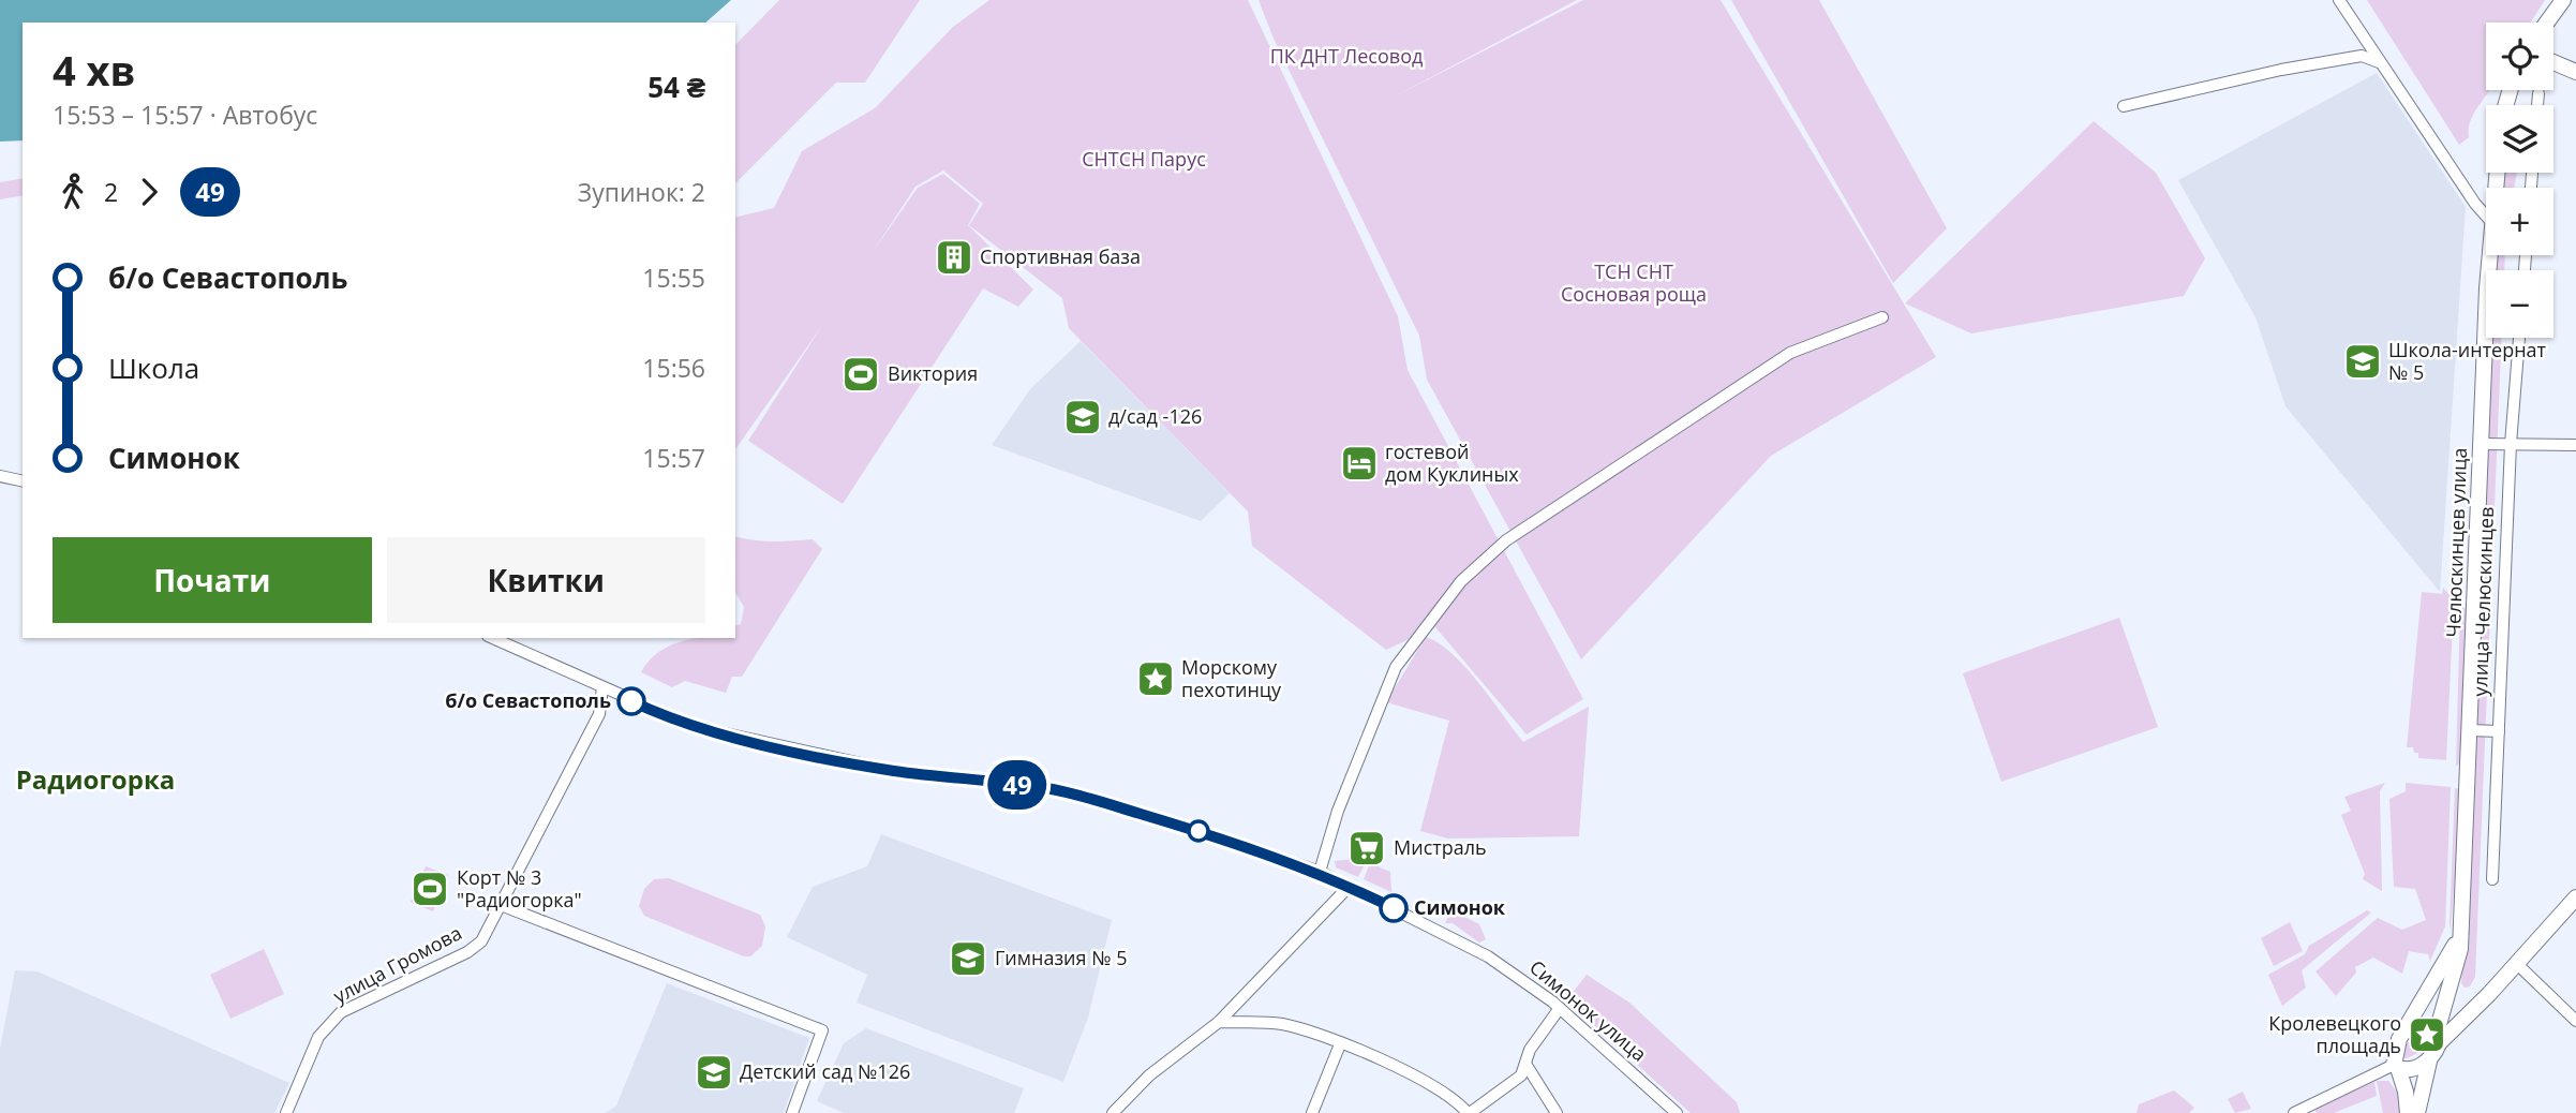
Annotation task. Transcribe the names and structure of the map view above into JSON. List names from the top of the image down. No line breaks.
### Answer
{"streets":{"main road":["Челюскинцев улица"],"street":["улица Челюскинцев","улица Громова","Симонок улица"]},"crossings":[["улица Громова","Симонок улица"]],"districts":["Радиогорка"],"parks":["ПК ДНТ Лесовод","СНТСН Парус","ТСН СНТ Сосновая роща"],"places":{"building":["Спортивная база"],"school or university":["Школа-интернат № 5","д/сад -126","Гимназия № 5","Детский сад №126"],"sports":["Виктория","Корт № 3 \"Радиогорка\""],"hotel":["гостевой дом Куклиных"],"place":["Морскому пехотинцу","Кролевецкого площадь"],"other":["б/о Севастополь","Симонок"],"supermarket":["Мистраль"]},"lines":["bus line 49"],"page":{"on_map":"49","map_buttons":["+","−"],"heading":["4 хв","15:53 – 15:57 · Автобус","54 ₴"],"legs":["2","49","Зупинок: 2"],"list":[{"name":"б/о Севастополь","value":"15:55"},{"name":"Школа","value":"15:56"},{"name":"Симонок","value":"15:57"}],"buttons":["Почати","Квитки"]}}
